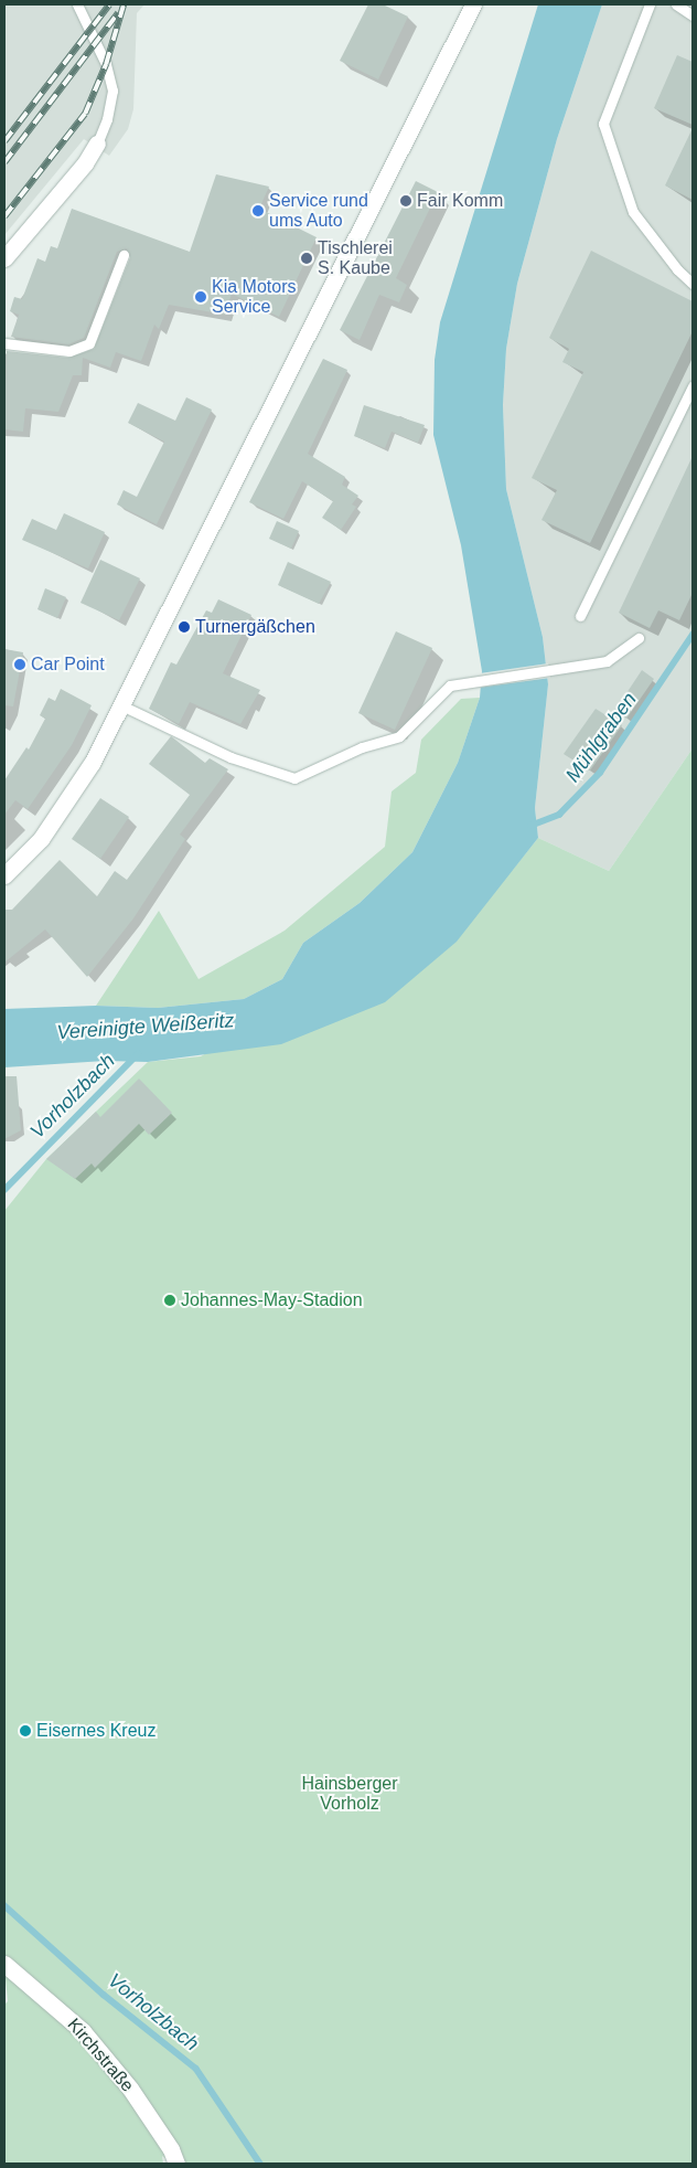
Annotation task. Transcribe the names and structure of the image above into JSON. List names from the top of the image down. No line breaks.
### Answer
{"streets":{"main road":["Kirchstraße"]},"water":["Mühlgraben","Vereinigte Weißeritz","Vorholzbach"],"parks":["Hainsberger Vorholz"],"places":["Fair Komm","Service rund ums Auto","Tischlerei S. Kaube","Kia Motors Service","Turnergäßchen","Car Point","Johannes-May-Stadion","Eisernes Kreuz"]}
